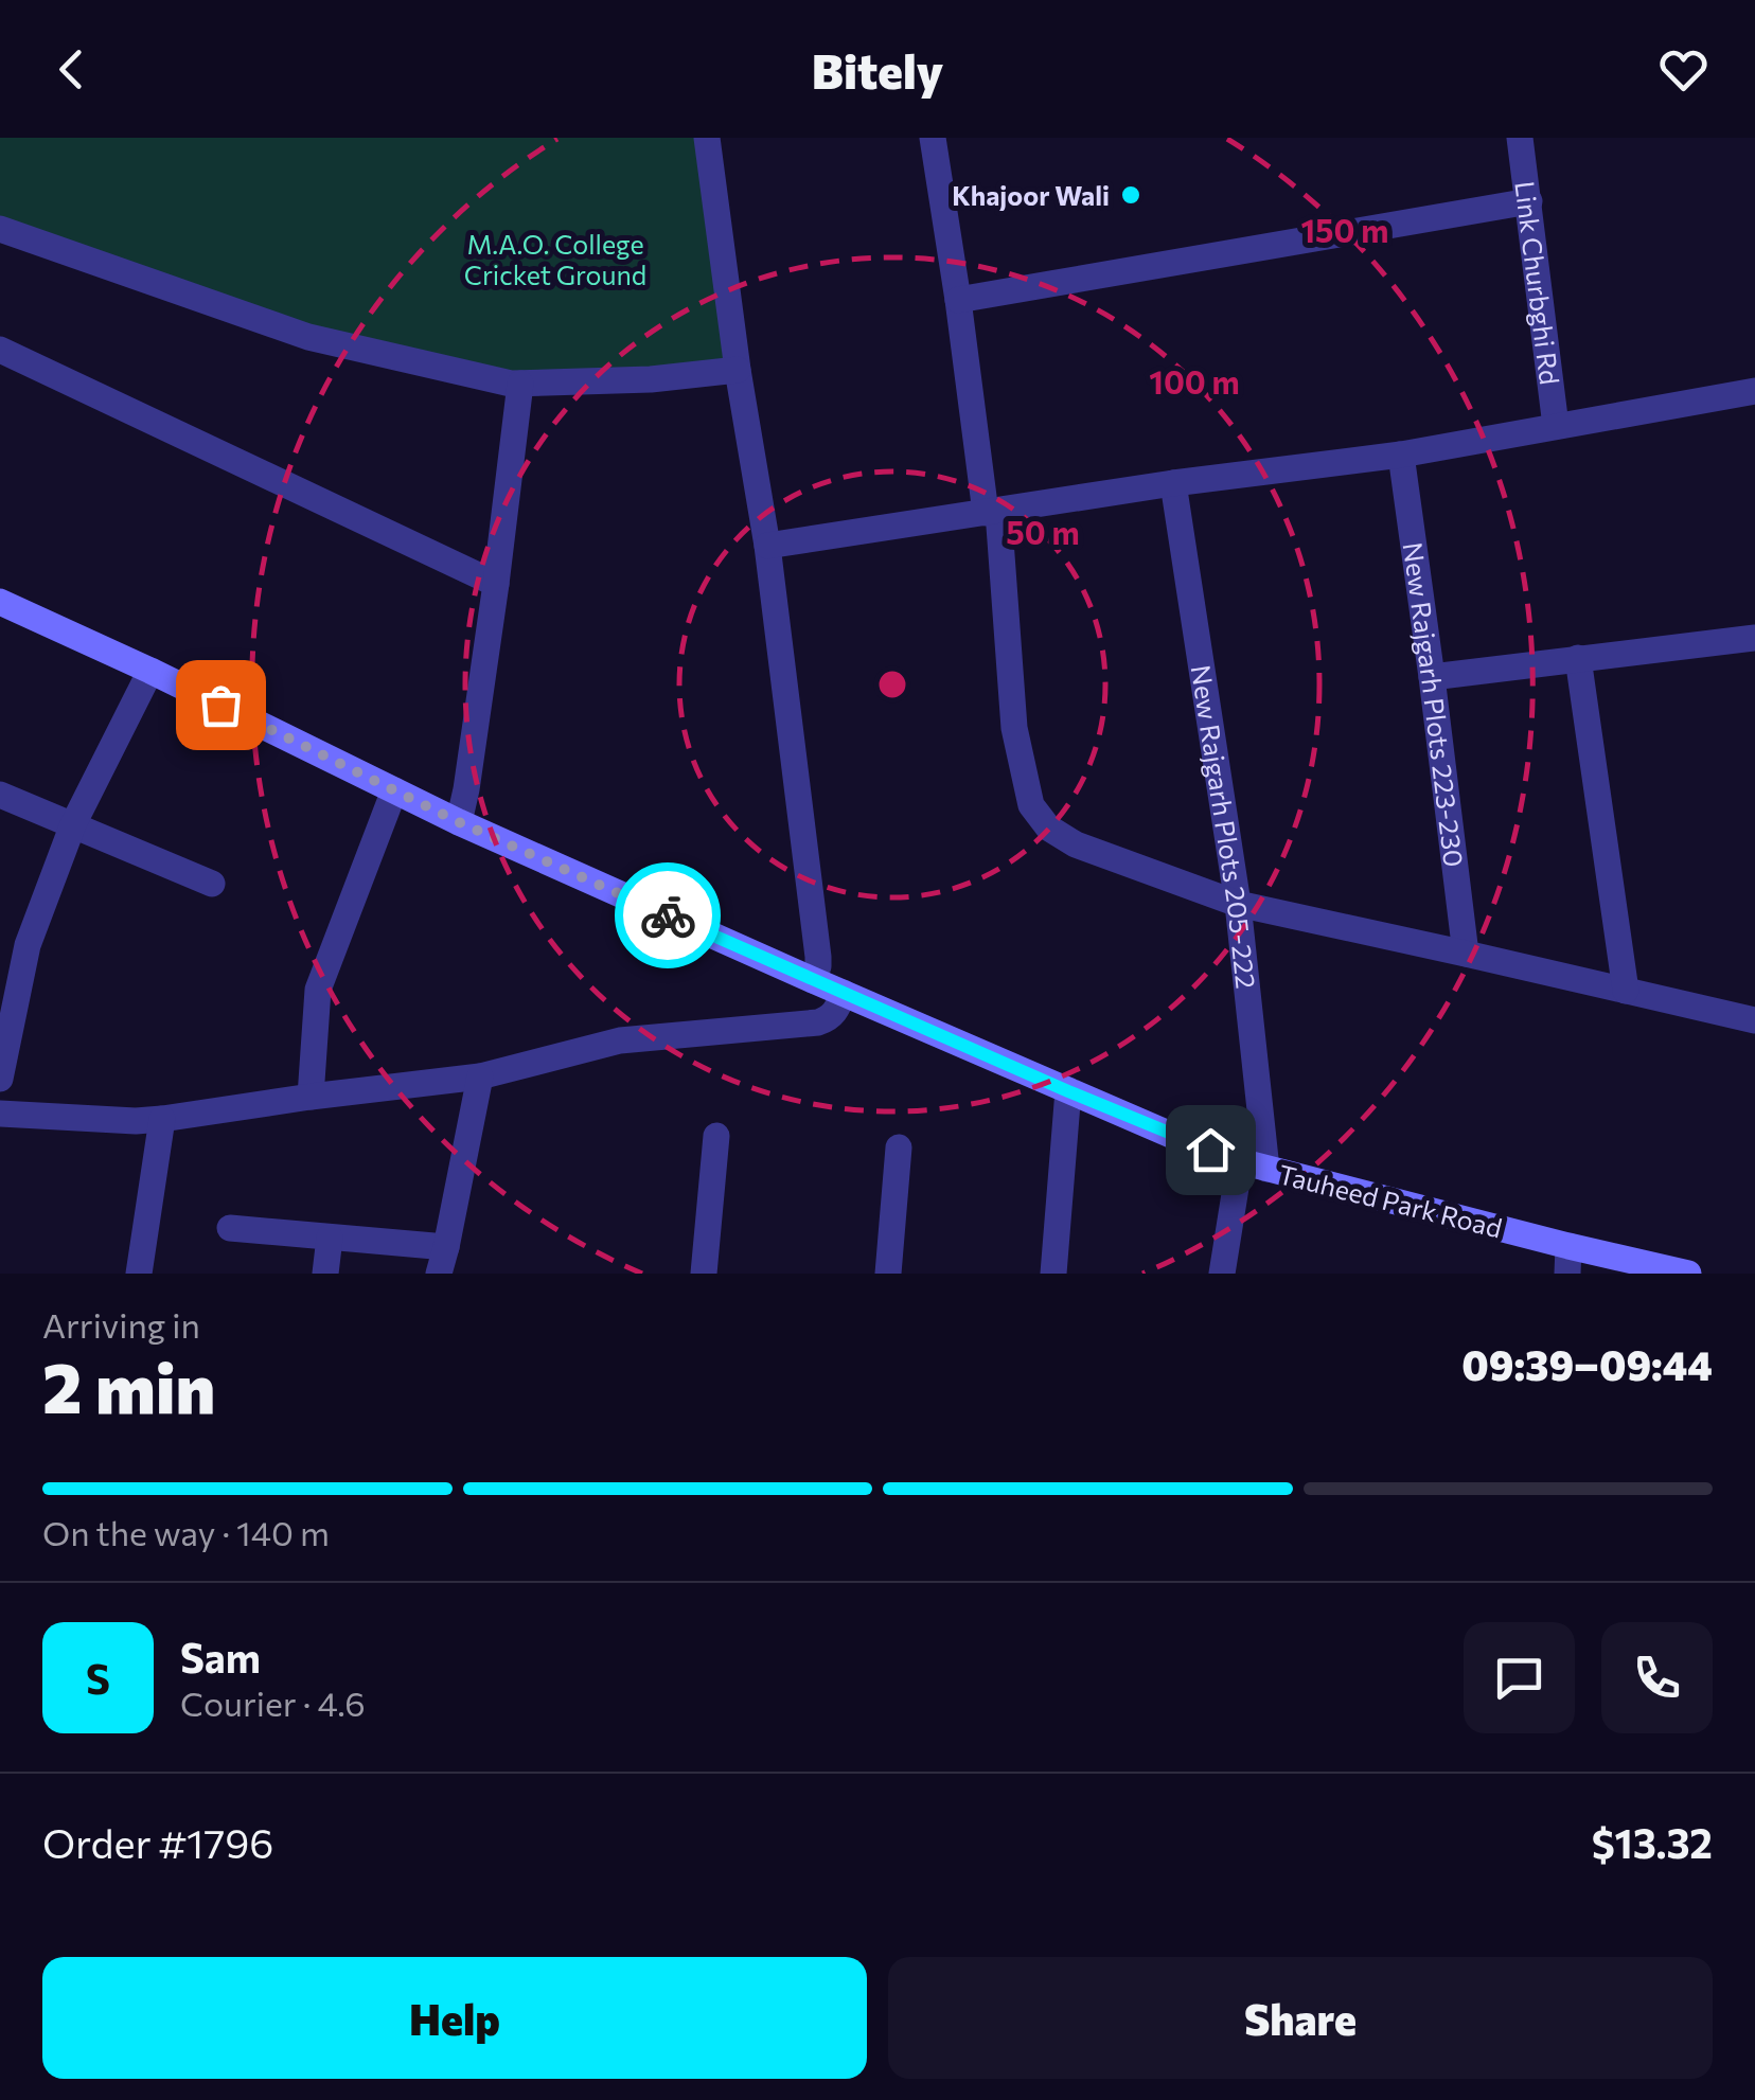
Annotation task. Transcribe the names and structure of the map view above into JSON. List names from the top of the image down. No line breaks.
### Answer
{"streets":{"main road":["Tauheed Park Road"],"street":["Link Churbghi Rd","New Rajgarh Plots 223-230","New Rajgarh Plots 205-222"]},"crossings":[["New Rajgarh Plots 205-222","Tauheed Park Road"]],"parks":["M.A.O. College Cricket Ground"],"places":["Khajoor Wali"],"page":{"header":"Bitely","heading":["2 min","Arriving in","09:39–09:44"],"panel":["Sam","Courier · 4.6","Order #1796","$13.32"],"bar":"On the way · 140 m","round":"S","buttons":["Help","Share"]},"rings":["150 m","100 m","50 m"]}
